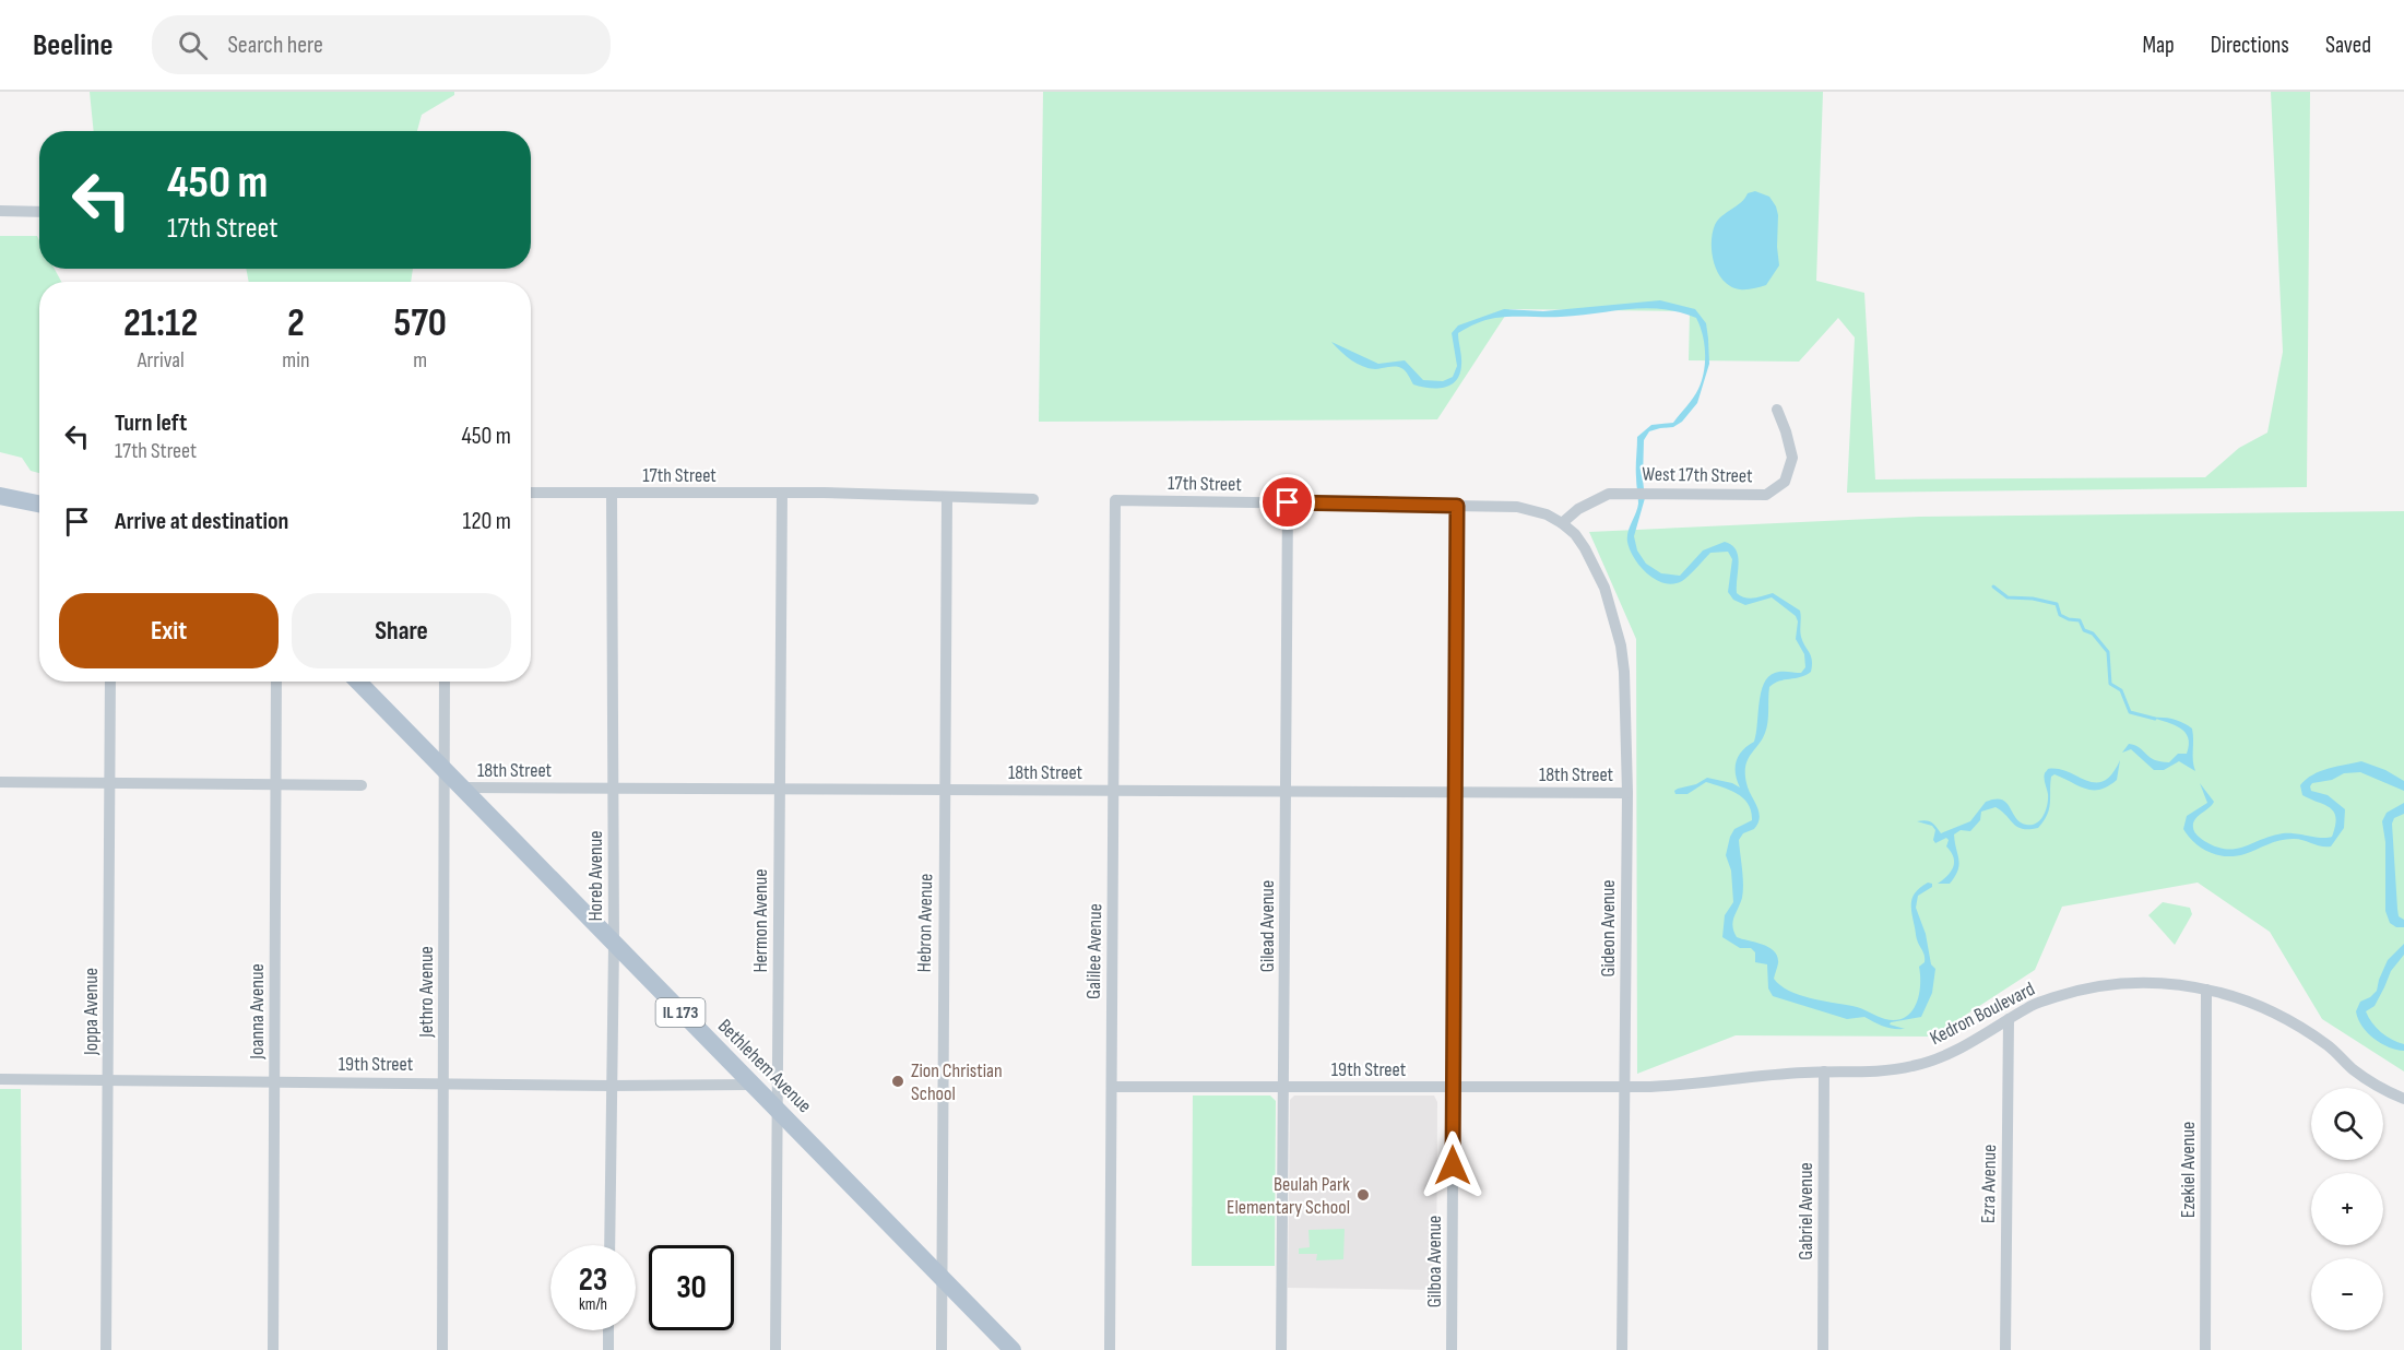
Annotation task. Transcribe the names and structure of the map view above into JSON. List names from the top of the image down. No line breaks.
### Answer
{"streets":{"main road":["IL 173","Bethlehem Avenue"],"street":["17th Street","West 17th Street","18th Street","Horeb Avenue","Hermon Avenue","Hebron Avenue","Gilead Avenue","Gideon Avenue","Galilee Avenue","Jethro Avenue","Joppa Avenue","Joanna Avenue","Kedron Boulevard","19th Street","Ezekiel Avenue","Ezra Avenue","Gabriel Avenue","Gilboa Avenue"]},"crossings":[["17th Street","West 17th Street"],["17th Street","Horeb Avenue"],["17th Street","Hermon Avenue"],["17th Street","Hebron Avenue"],["17th Street","Gilead Avenue"],["17th Street","Gideon Avenue"],["17th Street","Galilee Avenue"],["17th Street","Gilboa Avenue"],["West 17th Street","Gideon Avenue"],["18th Street","Horeb Avenue"],["18th Street","Hermon Avenue"],["18th Street","Hebron Avenue"],["18th Street","Gilead Avenue"],["18th Street","Gideon Avenue"],["18th Street","Galilee Avenue"],["18th Street","Bethlehem Avenue"],["18th Street","Gilboa Avenue"],["Horeb Avenue","19th Street"],["Horeb Avenue","Bethlehem Avenue"],["Hermon Avenue","Bethlehem Avenue"],["Hebron Avenue","Bethlehem Avenue"],["Gilead Avenue","19th Street"],["Gideon Avenue","Kedron Boulevard"],["Gideon Avenue","19th Street"],["Galilee Avenue","19th Street"],["Jethro Avenue","19th Street"],["Jethro Avenue","Bethlehem Avenue"],["Joppa Avenue","19th Street"],["Joanna Avenue","19th Street"],["Kedron Boulevard","19th Street"],["Kedron Boulevard","Ezekiel Avenue"],["Kedron Boulevard","Ezra Avenue"],["Kedron Boulevard","Gabriel Avenue"],["19th Street","Bethlehem Avenue"],["19th Street","Gilboa Avenue"]],"places":["Zion Christian School","Beulah Park Elementary School"],"page":{"header":"Beeline","search":"Search here","nav":["Map","Directions","Saved"],"turn":["450 m","17th Street"],"eta":["21:12","Arrival","2","min","570","m"],"list":[{"name":"Turn left","note":"17th Street","value":"450 m"},{"name":"Arrive at destination","value":"120 m"}],"buttons":["Exit","Share"],"map_buttons":["+","−"],"speed":"23 km/h","limit":"30"}}
